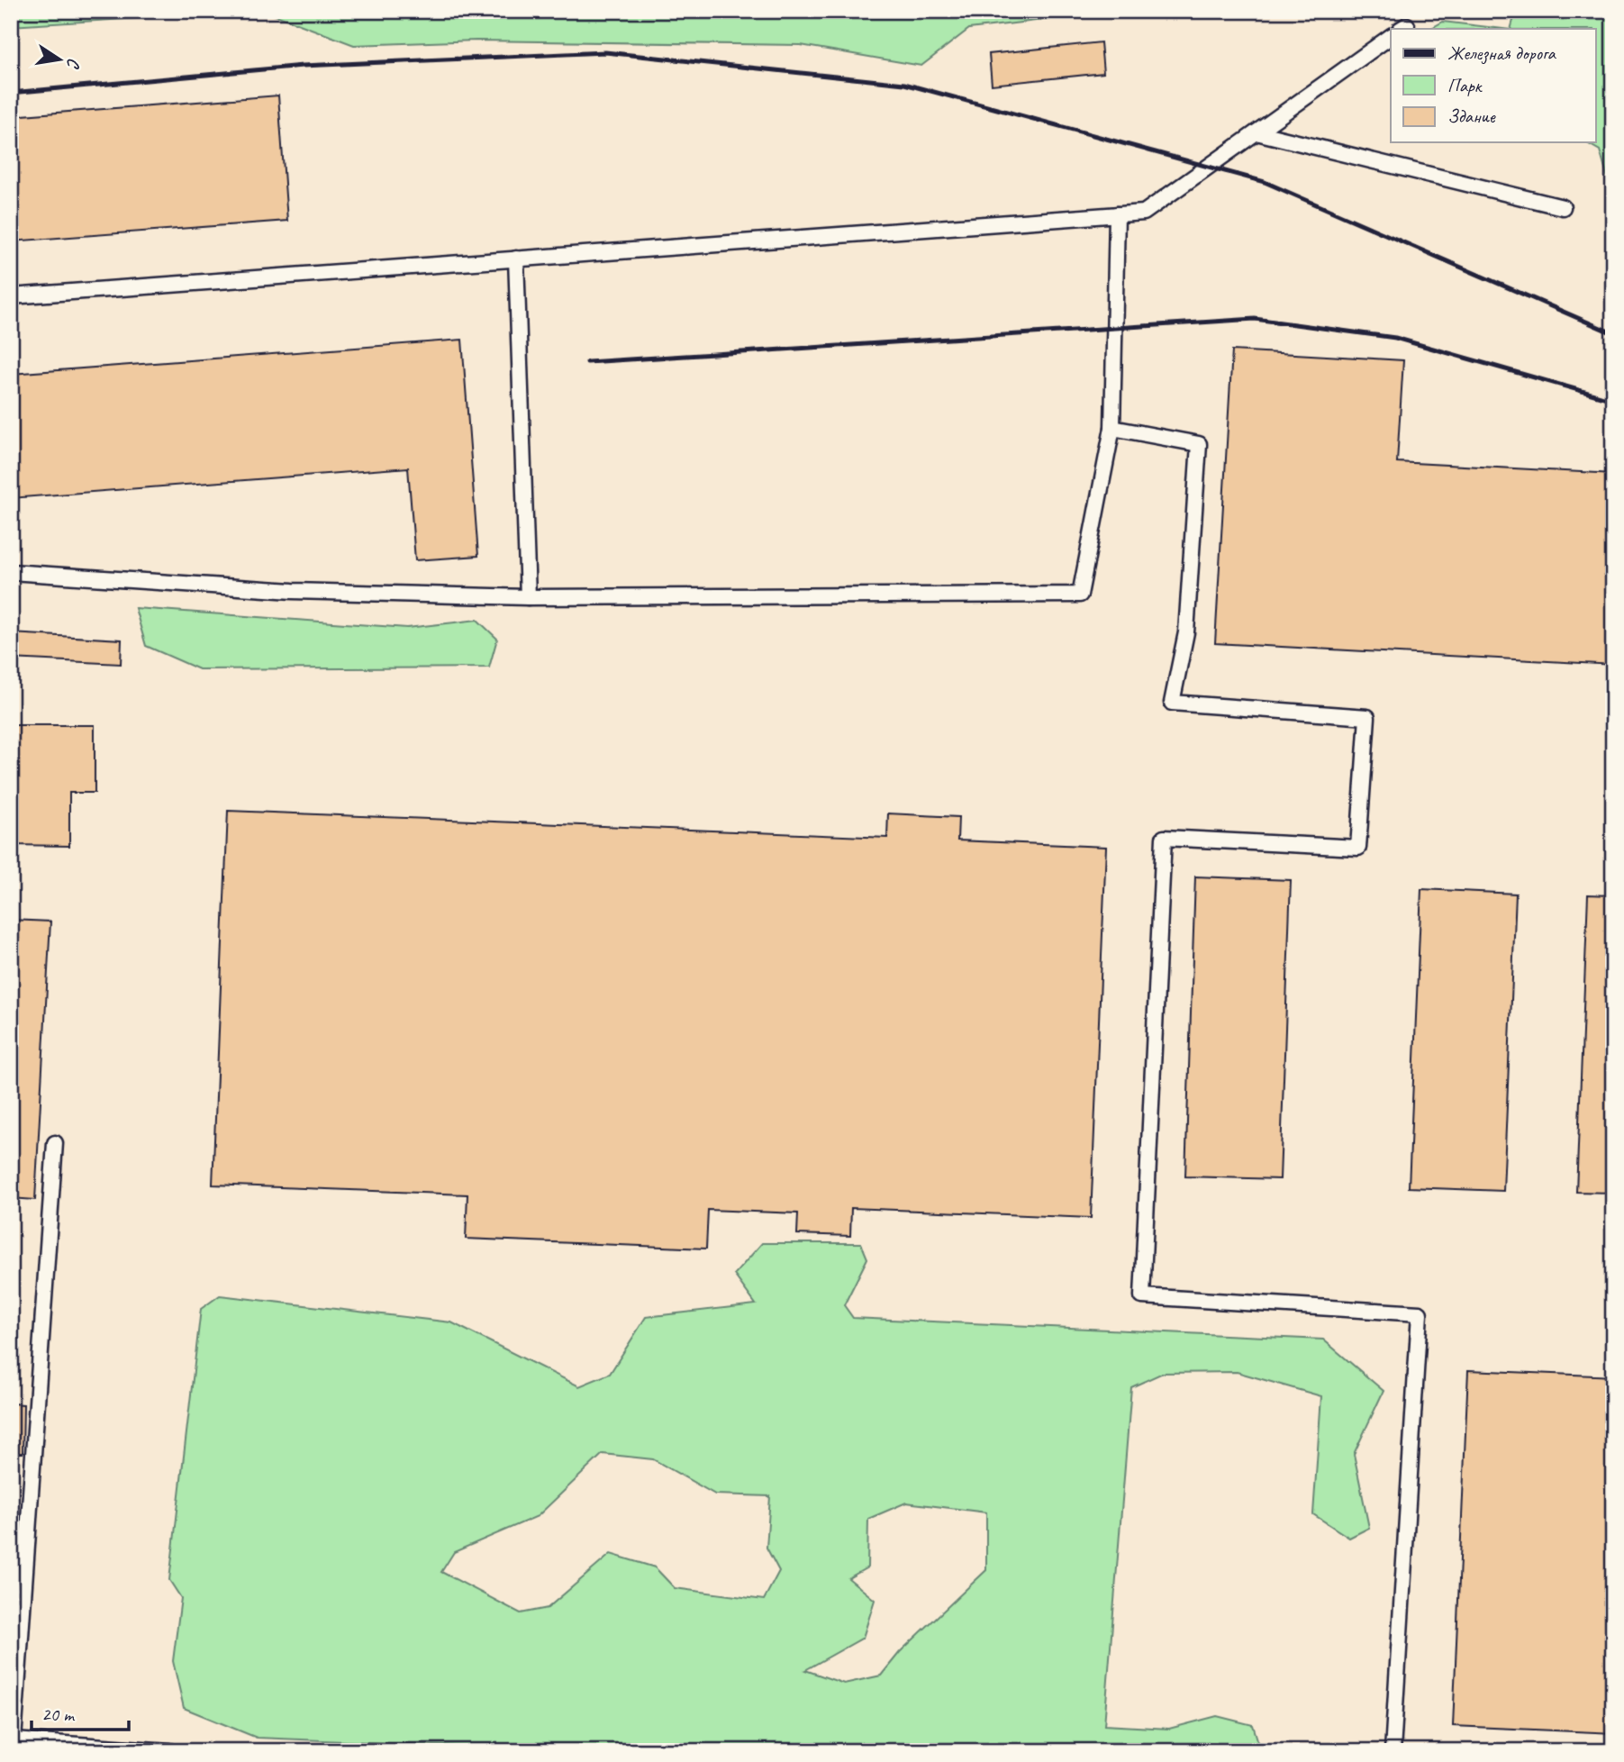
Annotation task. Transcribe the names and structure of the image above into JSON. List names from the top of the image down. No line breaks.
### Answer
{"legend":["Железная дорога","Парк","Здание"],"scale_bar":"20 m","north":"right"}
